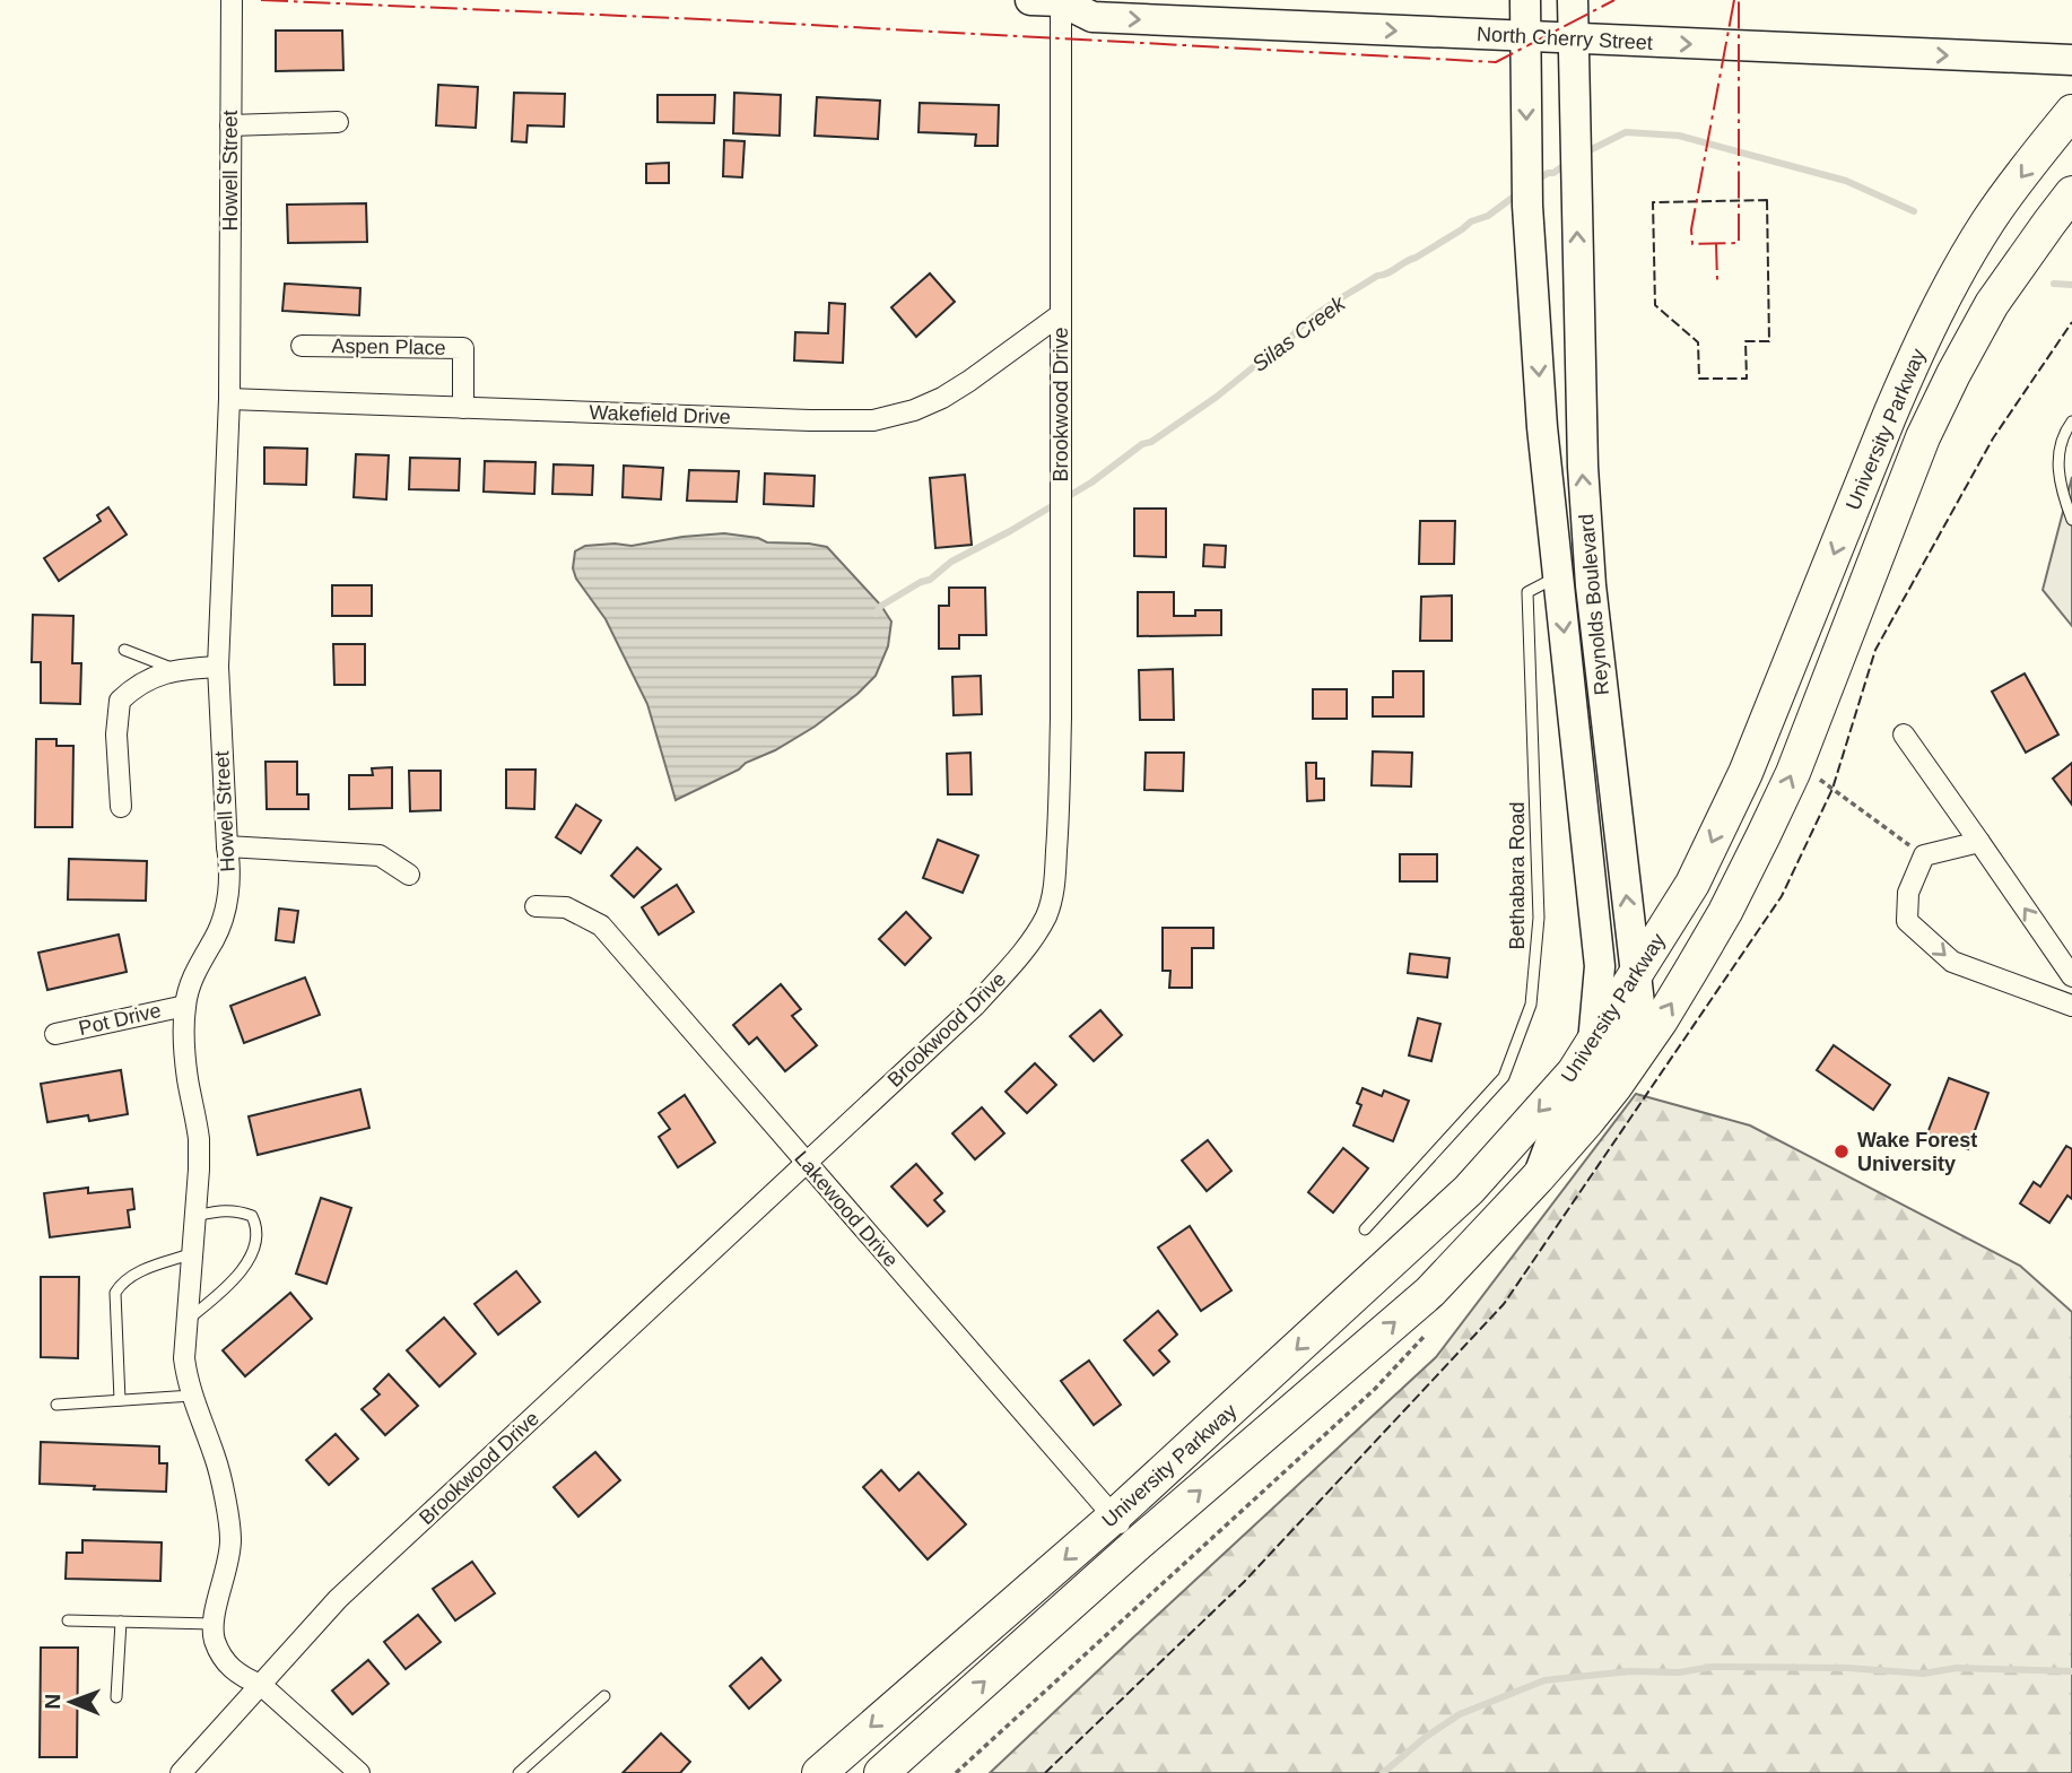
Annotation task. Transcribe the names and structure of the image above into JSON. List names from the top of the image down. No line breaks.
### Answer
{"streets":{"main road":["North Cherry Street","University Parkway","Reynolds Boulevard"],"street":["Howell Street","Aspen Place","Brookwood Drive","Wakefield Drive","Pot Drive","Lakewood Drive"],"lane":["Bethabara Road"]},"crossings":[["North Cherry Street","Brookwood Drive"],["North Cherry Street","Reynolds Boulevard"],["Howell Street","Brookwood Drive"],["Howell Street","Wakefield Drive"],["Howell Street","Pot Drive"],["Aspen Place","Wakefield Drive"],["Brookwood Drive","Wakefield Drive"],["Brookwood Drive","Lakewood Drive"],["University Parkway","Reynolds Boulevard"],["University Parkway","Lakewood Drive"],["Reynolds Boulevard","Bethabara Road"]],"one_way":["North Cherry Street"],"water":["Silas Creek"],"places":["Wake Forest University"],"north":"left"}
